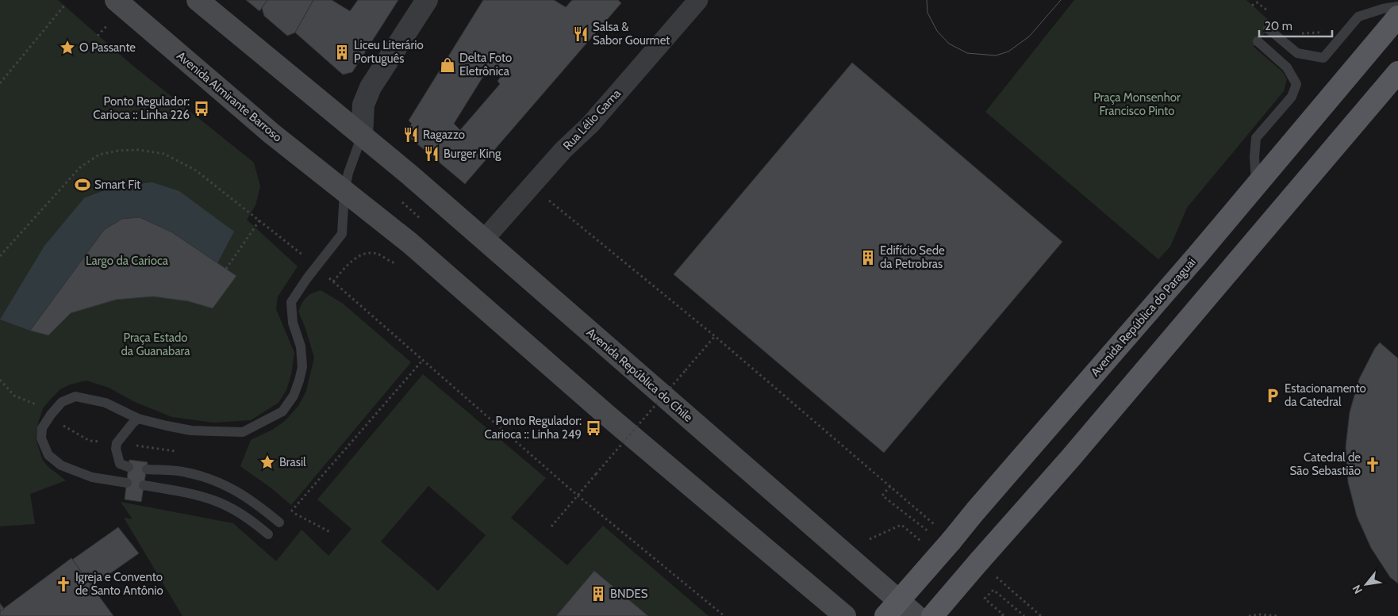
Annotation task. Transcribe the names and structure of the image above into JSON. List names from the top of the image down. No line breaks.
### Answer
{"streets":{"main road":["Avenida Almirante Barroso","Avenida República do Paraguai","Avenida República do Chile"],"street":["Rua Lélio Gama"]},"crossings":[["Rua Lélio Gama","Avenida República do Chile"]],"parks":["Praça Monsenhor Francisco Pinto","Largo da Carioca","Praça Estado da Guanabara"],"places":{"restaurant":["Salsa & Sabor Gourmet","Ragazzo","Burger King"],"place":["O Passante","Brasil"],"building":["Liceu Literário Português","Edifício Sede da Petrobras","BNDES"],"shop":["Delta Foto Eletrônica"],"bus stop":["Ponto Regulador: Carioca :: Linha 226","Ponto Regulador: Carioca :: Linha 249"],"sports":["Smart Fit"],"parking":["Estacionamento da Catedral"],"church":["Catedral de São Sebastião","Igreja e Convento de Santo Antônio"]},"scale_bar":"20 m","north":"bottom left"}
